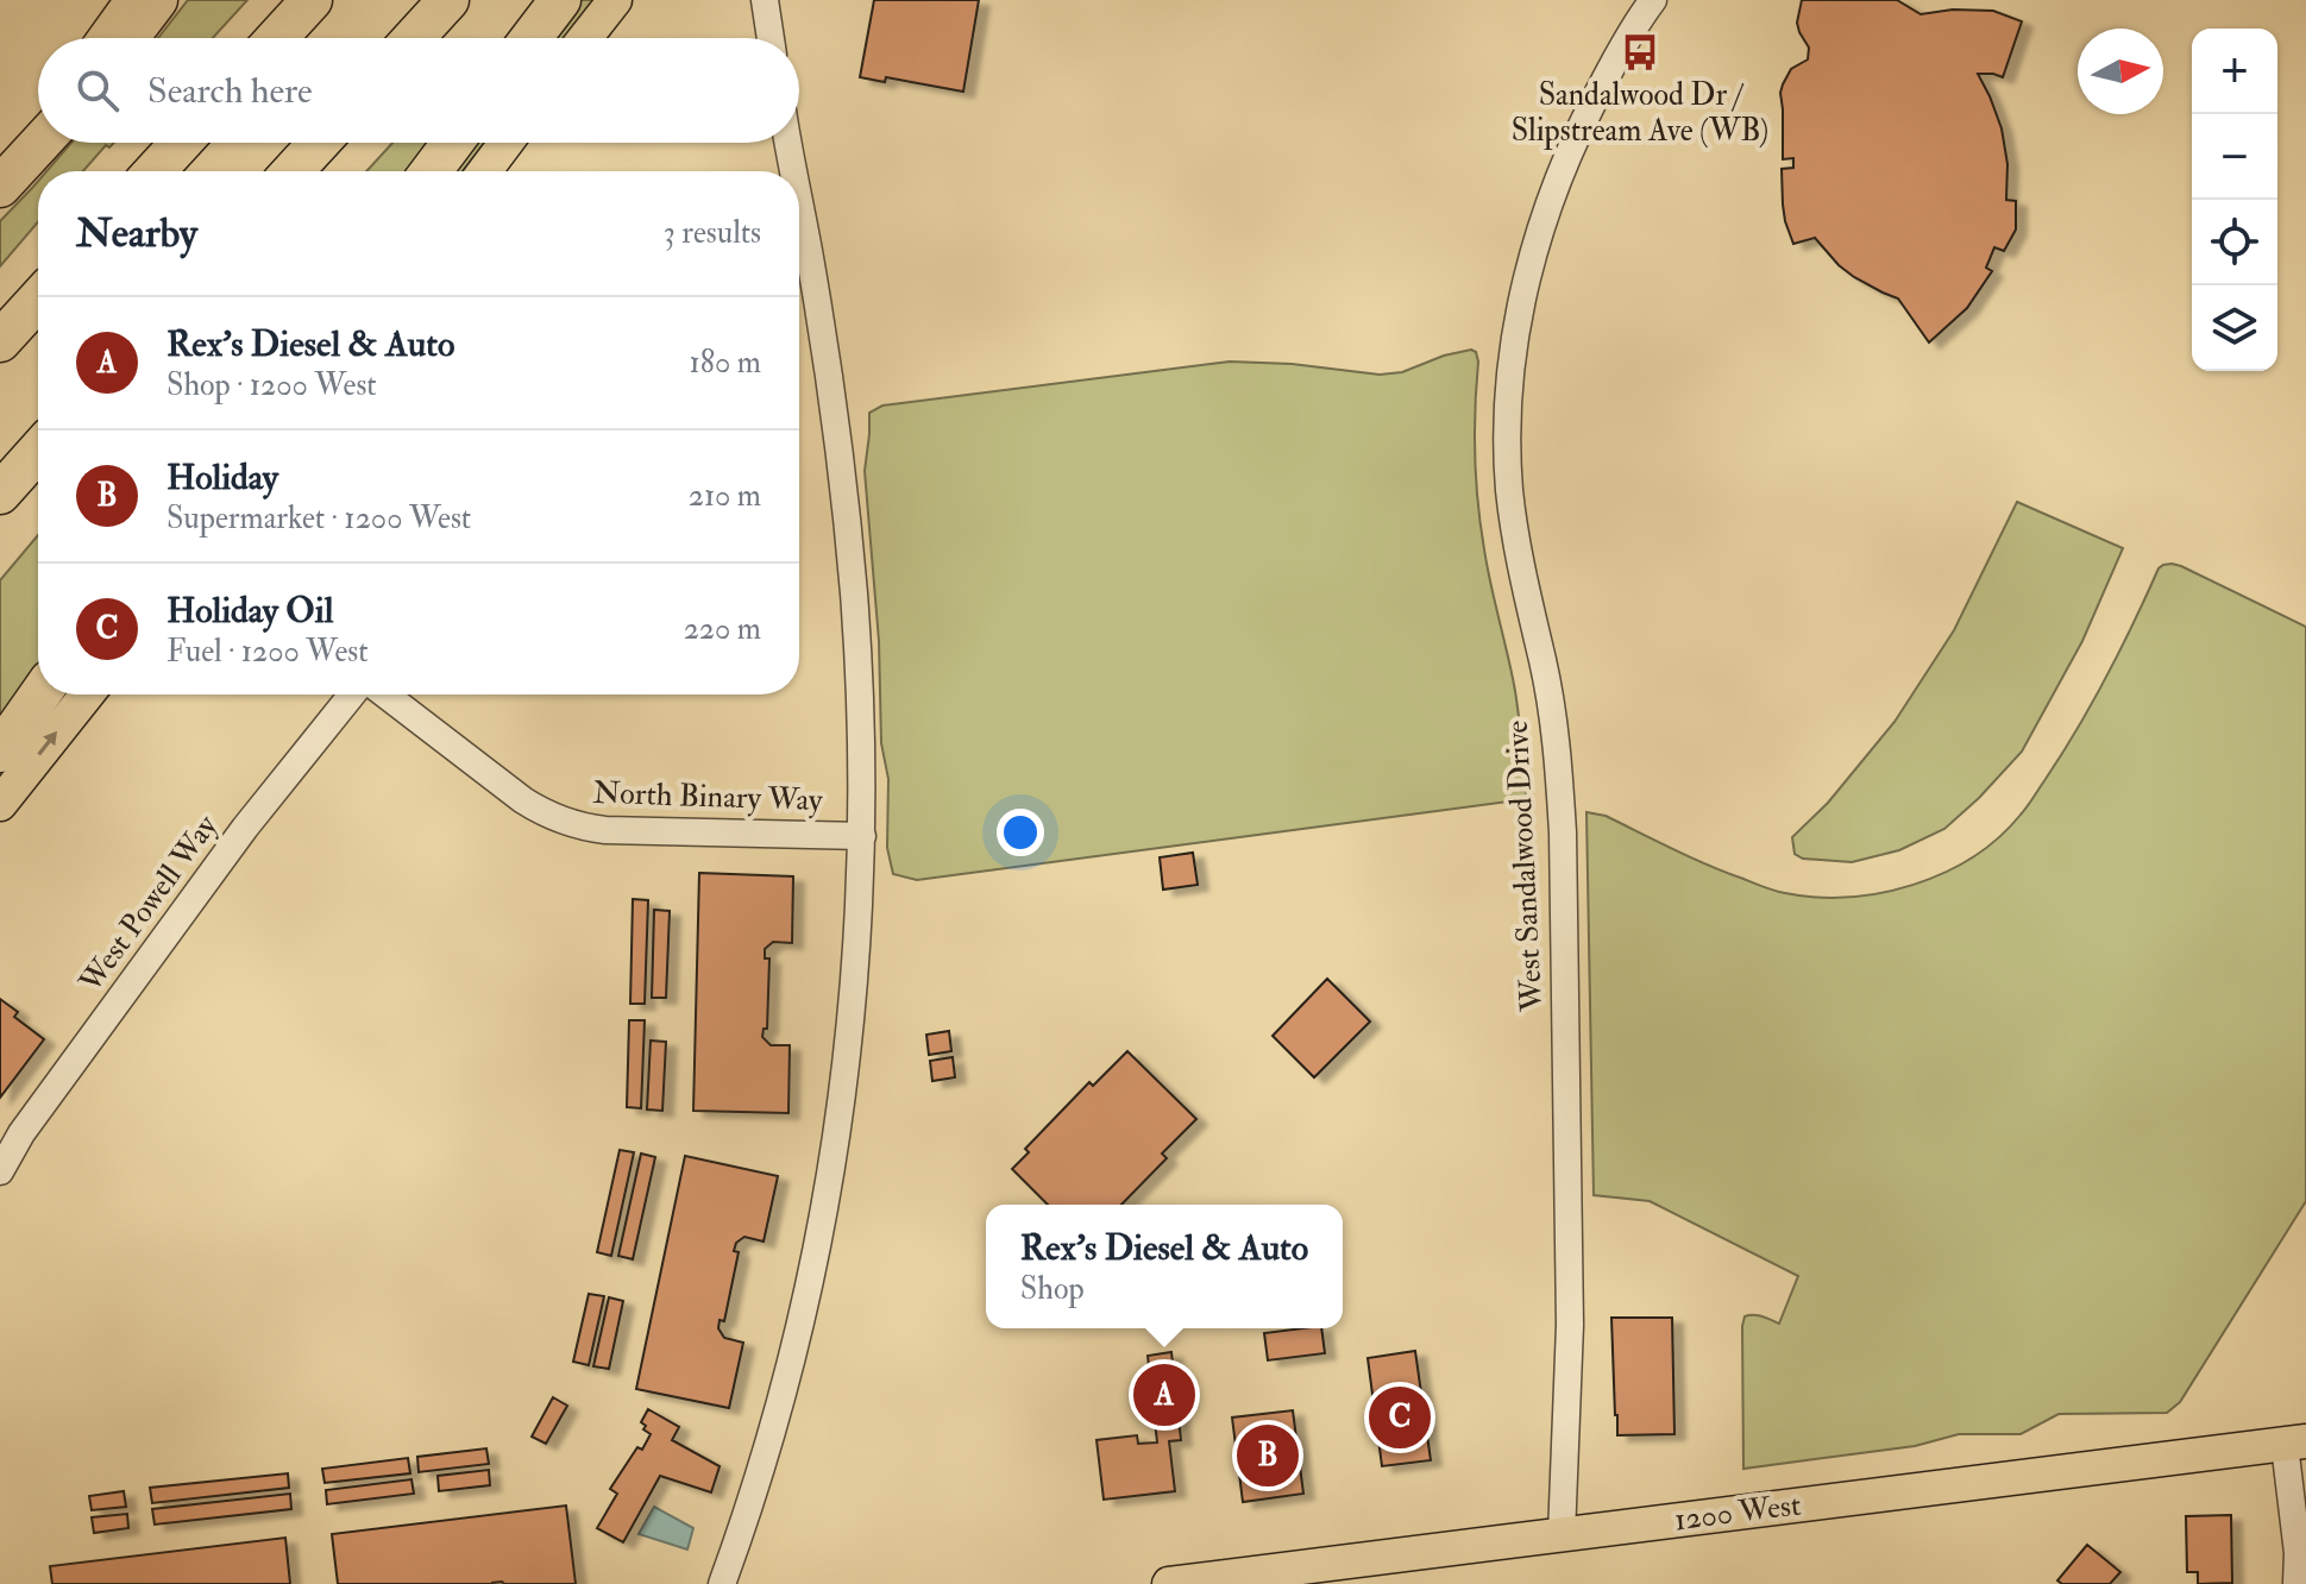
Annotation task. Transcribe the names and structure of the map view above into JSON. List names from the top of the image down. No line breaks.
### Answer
{"streets":{"main road":["1200 West"],"street":["North Binary Way","West Sandalwood Drive","West Powell Way"]},"crossings":[["West Sandalwood Drive","1200 West"]],"places":{"bus stop":["Sandalwood Dr / Slipstream Ave (WB)"]},"north":"right","page":{"map_buttons":["+","−"],"search":"Search here","heading":["Nearby","3 results"],"list":[{"mark":"A","name":"Rex's Diesel & Auto","note":"Shop · 1200 West","value":"180 m"},{"mark":"B","name":"Holiday","note":"Supermarket · 1200 West","value":"210 m"},{"mark":"C","name":"Holiday Oil","note":"Fuel · 1200 West","value":"220 m"}],"popup":["Rex's Diesel & Auto","Shop"],"pins":["A","C","B"]}}
